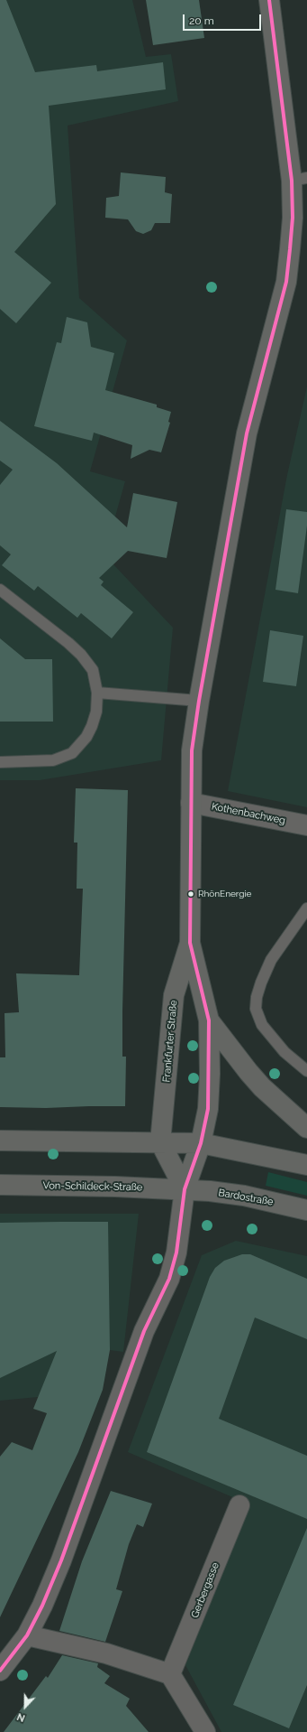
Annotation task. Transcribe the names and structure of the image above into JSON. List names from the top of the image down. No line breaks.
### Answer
{"streets":{"main road":["Frankfurter Straße","Von-Schildeck-Straße","Bardostraße"],"street":["Kothenbachweg","Gerbergasse"]},"crossings":[["Kothenbachweg","Frankfurter Straße"],["Frankfurter Straße","Von-Schildeck-Straße"],["Frankfurter Straße","Bardostraße"],["Von-Schildeck-Straße","Bardostraße"]],"places":["RhönEnergie"],"scale_bar":"20 m","north":"bottom"}
